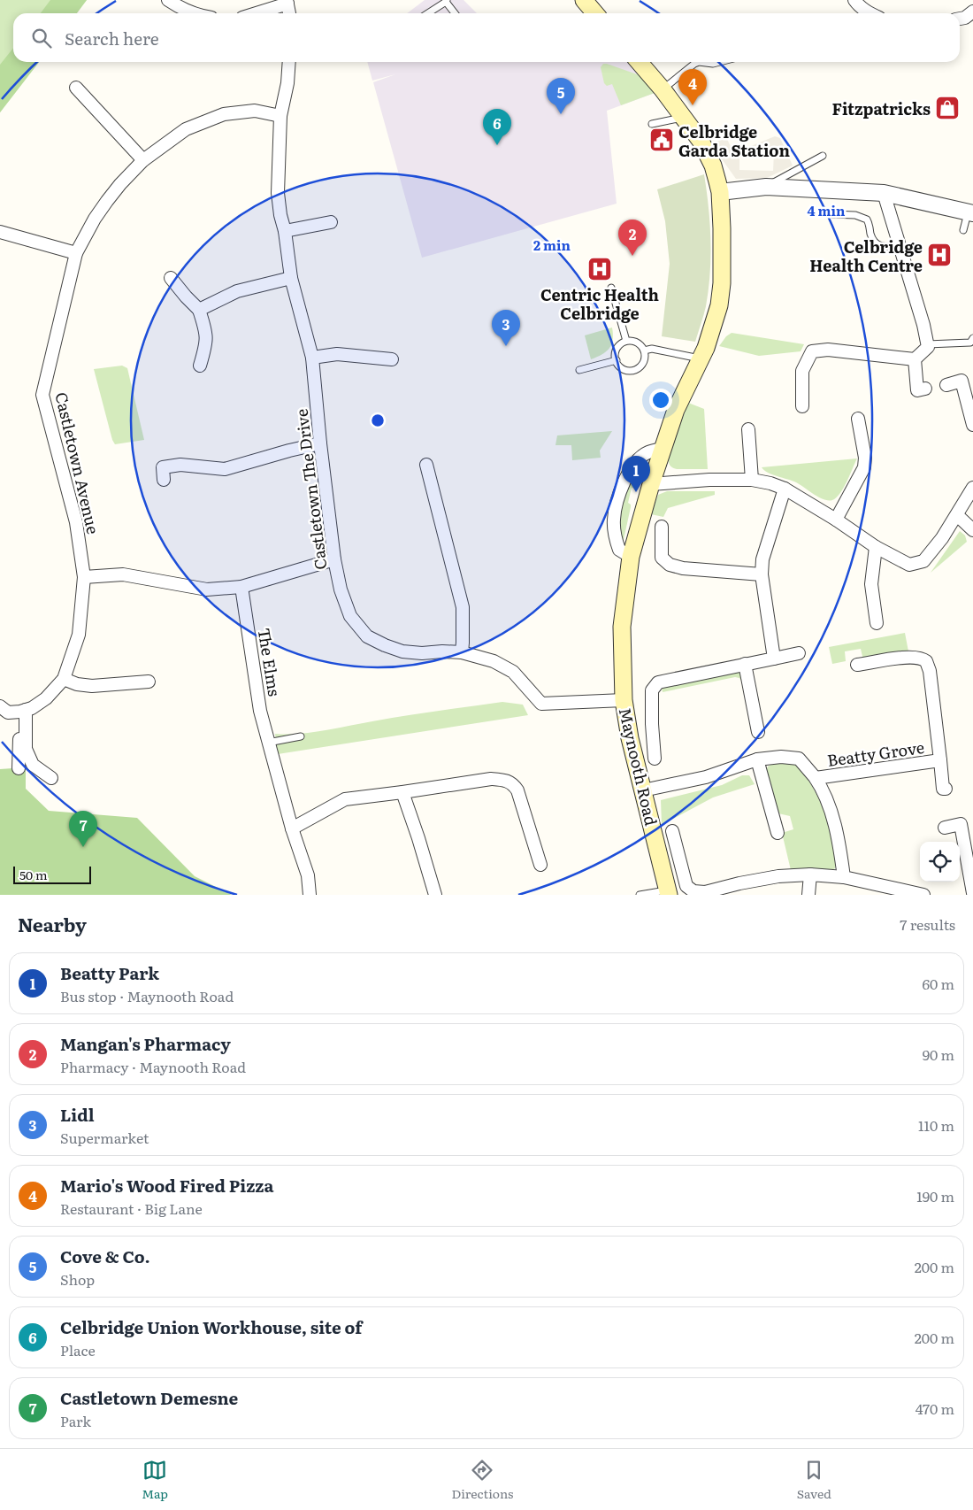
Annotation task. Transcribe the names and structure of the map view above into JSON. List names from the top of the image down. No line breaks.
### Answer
{"streets":{"main road":["Maynooth Road"],"street":["Castletown Avenue","Castletown The Drive","The Elms","Beatty Grove"]},"crossings":[["Castletown Avenue","Castletown The Drive"],["Castletown The Drive","Maynooth Road"],["Beatty Grove","Maynooth Road"]],"places":{"shop":["Fitzpatricks"],"public building":["Celbridge Garda Station"],"hospital":["Celbridge Health Centre","Centric Health Celbridge"]},"scale_bar":"50 m","page":{"search":"Search here","pins":["4","5","6","2","3","1","7"],"scale":"50 m","heading":["Nearby","7 results"],"list":[{"mark":"1","name":"Beatty Park","note":"Bus stop · Maynooth Road","value":"60 m"},{"mark":"2","name":"Mangan's Pharmacy","note":"Pharmacy · Maynooth Road","value":"90 m"},{"mark":"3","name":"Lidl","note":"Supermarket","value":"110 m"},{"mark":"4","name":"Mario's Wood Fired Pizza","note":"Restaurant · Big Lane","value":"190 m"},{"mark":"5","name":"Cove & Co.","note":"Shop","value":"200 m"},{"mark":"6","name":"Celbridge Union Workhouse, site of","note":"Place","value":"200 m"},{"mark":"7","name":"Castletown Demesne","note":"Park","value":"470 m"}],"nav":["Map","Directions","Saved"]},"rings":["4 min","2 min"]}
